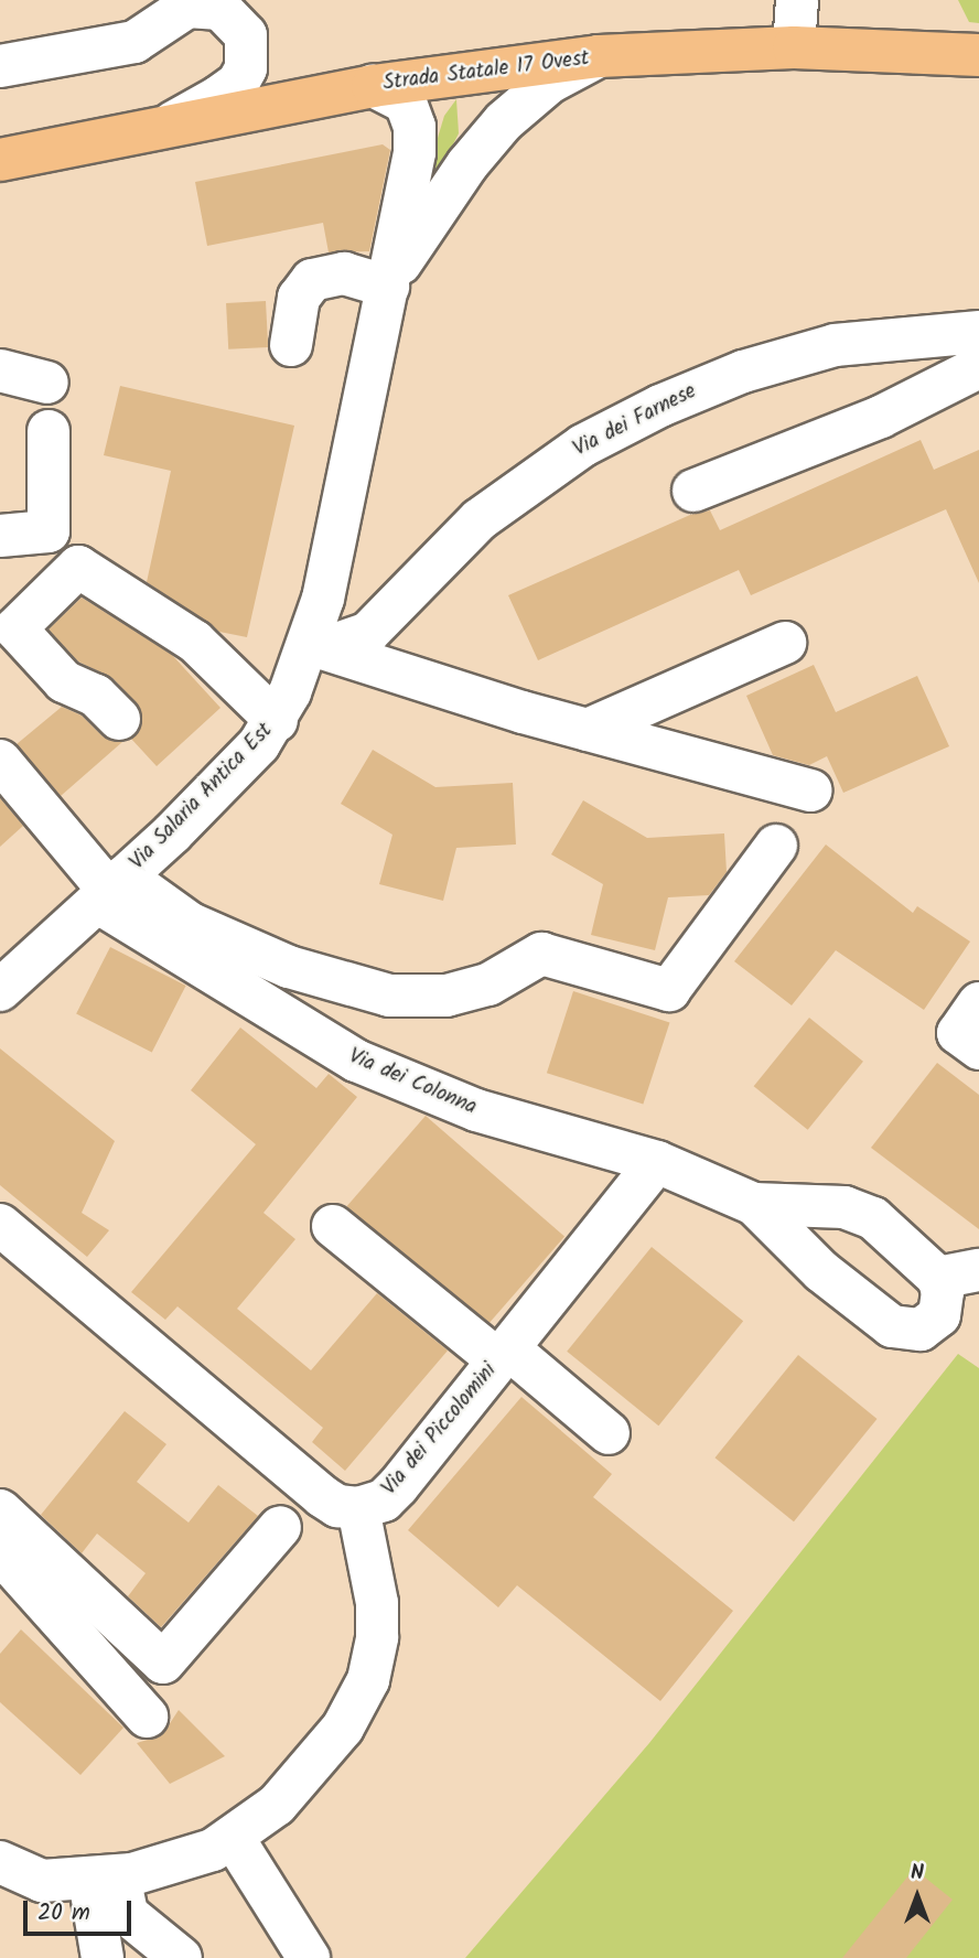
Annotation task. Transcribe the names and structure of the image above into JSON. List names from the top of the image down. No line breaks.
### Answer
{"streets":{"main road":["Strada Statale 17 Ovest"],"street":["Via dei Farnese","Via Salaria Antica Est","Via dei Colonna","Via dei Piccolomini"]},"crossings":[["Strada Statale 17 Ovest","Via Salaria Antica Est"],["Via dei Farnese","Via Salaria Antica Est"],["Via Salaria Antica Est","Via dei Colonna"],["Via dei Colonna","Via dei Piccolomini"]],"scale_bar":"20 m","north":"top"}
